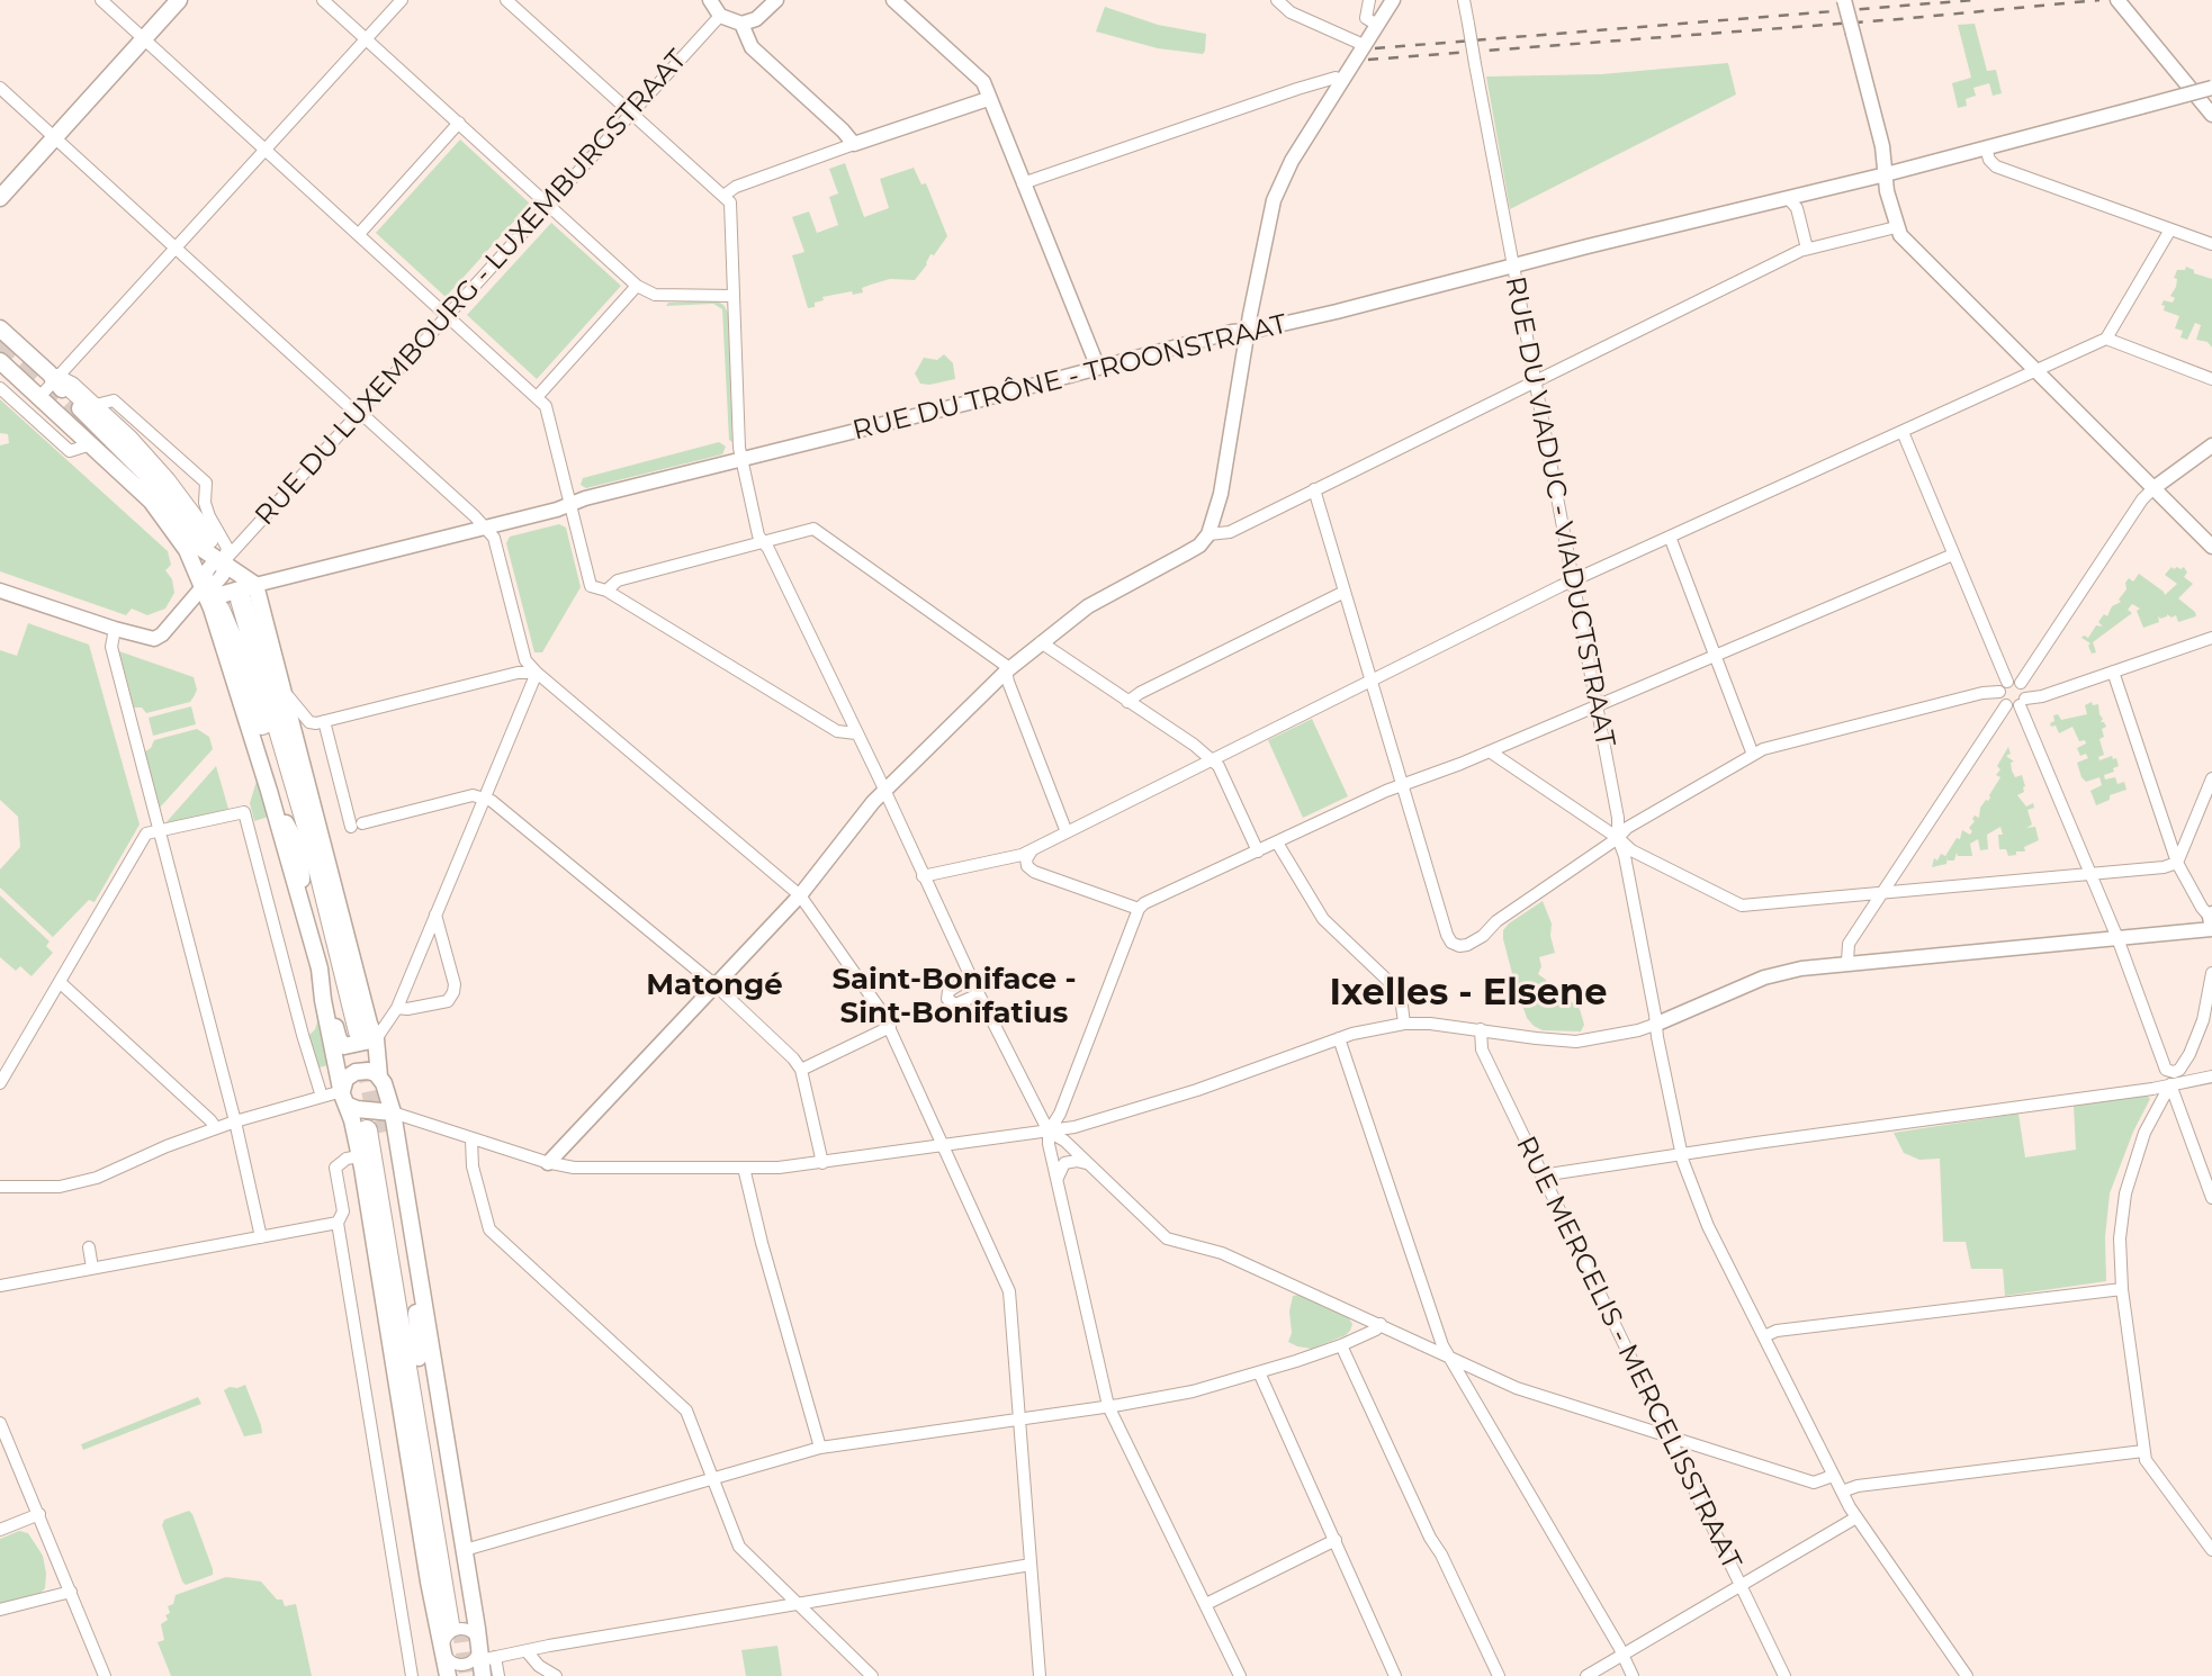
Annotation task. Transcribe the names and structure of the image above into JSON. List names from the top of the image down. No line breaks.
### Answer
{"streets":{"street":["RUE DU LUXEMBOURG - LUXEMBURGSTRAAT","RUE DU TRÔNE - TROONSTRAAT","RUE DU VIADUC - VIADUCTSTRAAT","RUE MERCELIS - MERCELISSTRAAT"]},"crossings":[["RUE DU TRÔNE - TROONSTRAAT","RUE DU VIADUC - VIADUCTSTRAAT"]],"districts":["Saint-Boniface - Sint-Bonifatius","Matongé","Ixelles - Elsene"]}
